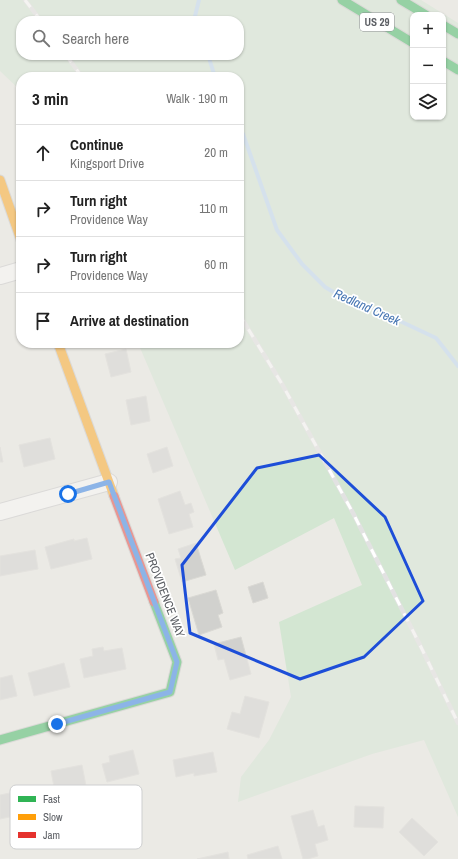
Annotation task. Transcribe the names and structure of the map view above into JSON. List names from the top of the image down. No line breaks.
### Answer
{"streets":{"street":["US 29","PROVIDENCE WAY"]},"water":["Redland Creek"],"legend":["Fast","Slow","Jam"],"page":{"map_buttons":["+","−"],"search":"Search here","heading":["3 min","Walk · 190 m"],"list":[["Continue","Kingsport Drive","20 m"],["Turn right","Providence Way","110 m"],["Turn right","Providence Way","60 m"],"Arrive at destination"]}}
